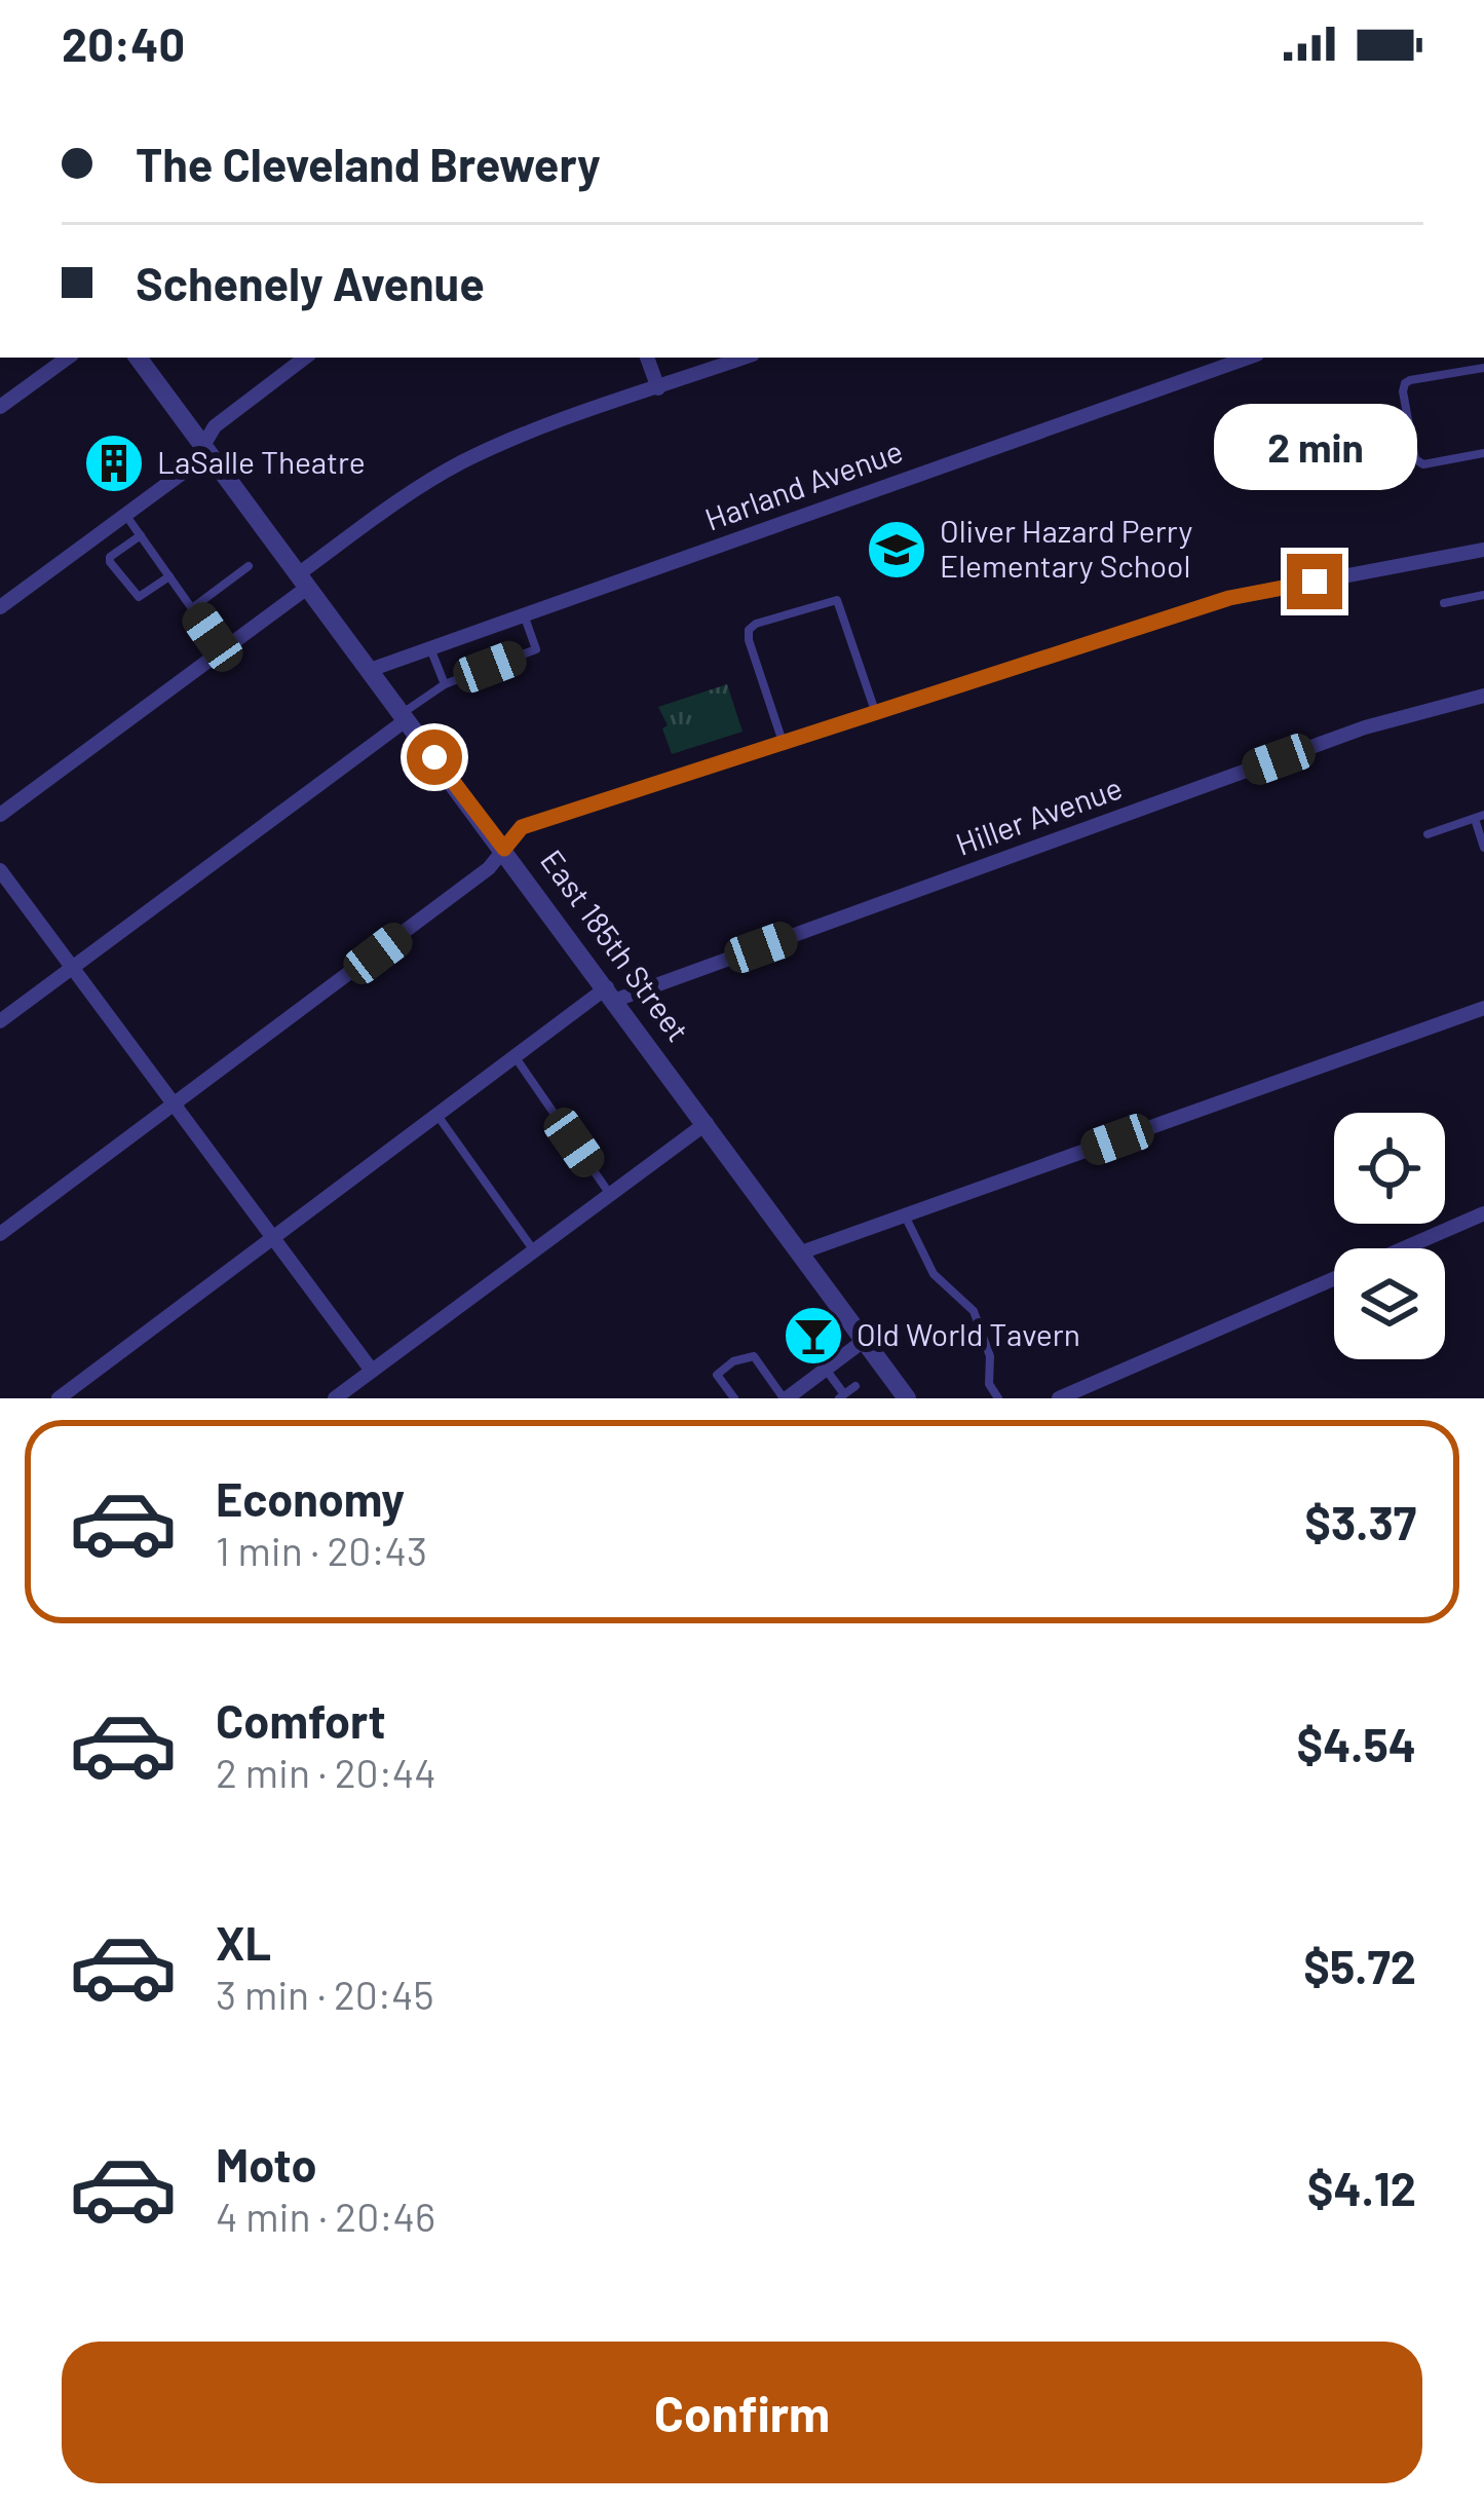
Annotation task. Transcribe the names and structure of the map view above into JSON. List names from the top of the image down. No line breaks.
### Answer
{"streets":{"street":["Harland Avenue","Hiller Avenue","East 185th Street"]},"crossings":[["Harland Avenue","East 185th Street"],["Hiller Avenue","East 185th Street"]],"places":{"building":["LaSalle Theatre"],"school or university":["Oliver Hazard Perry Elementary School"],"bar":["Old World Tavern"]},"page":{"status":"20:40","banner":["The Cleveland Brewery","Schenely Avenue"],"bubble":"2 min","list":[{"name":"Economy","note":"1 min · 20:43","value":"$3.37"},{"name":"Comfort","note":"2 min · 20:44","value":"$4.54"},{"name":"XL","note":"3 min · 20:45","value":"$5.72"},{"name":"Moto","note":"4 min · 20:46","value":"$4.12"}],"buttons":"Confirm"}}
